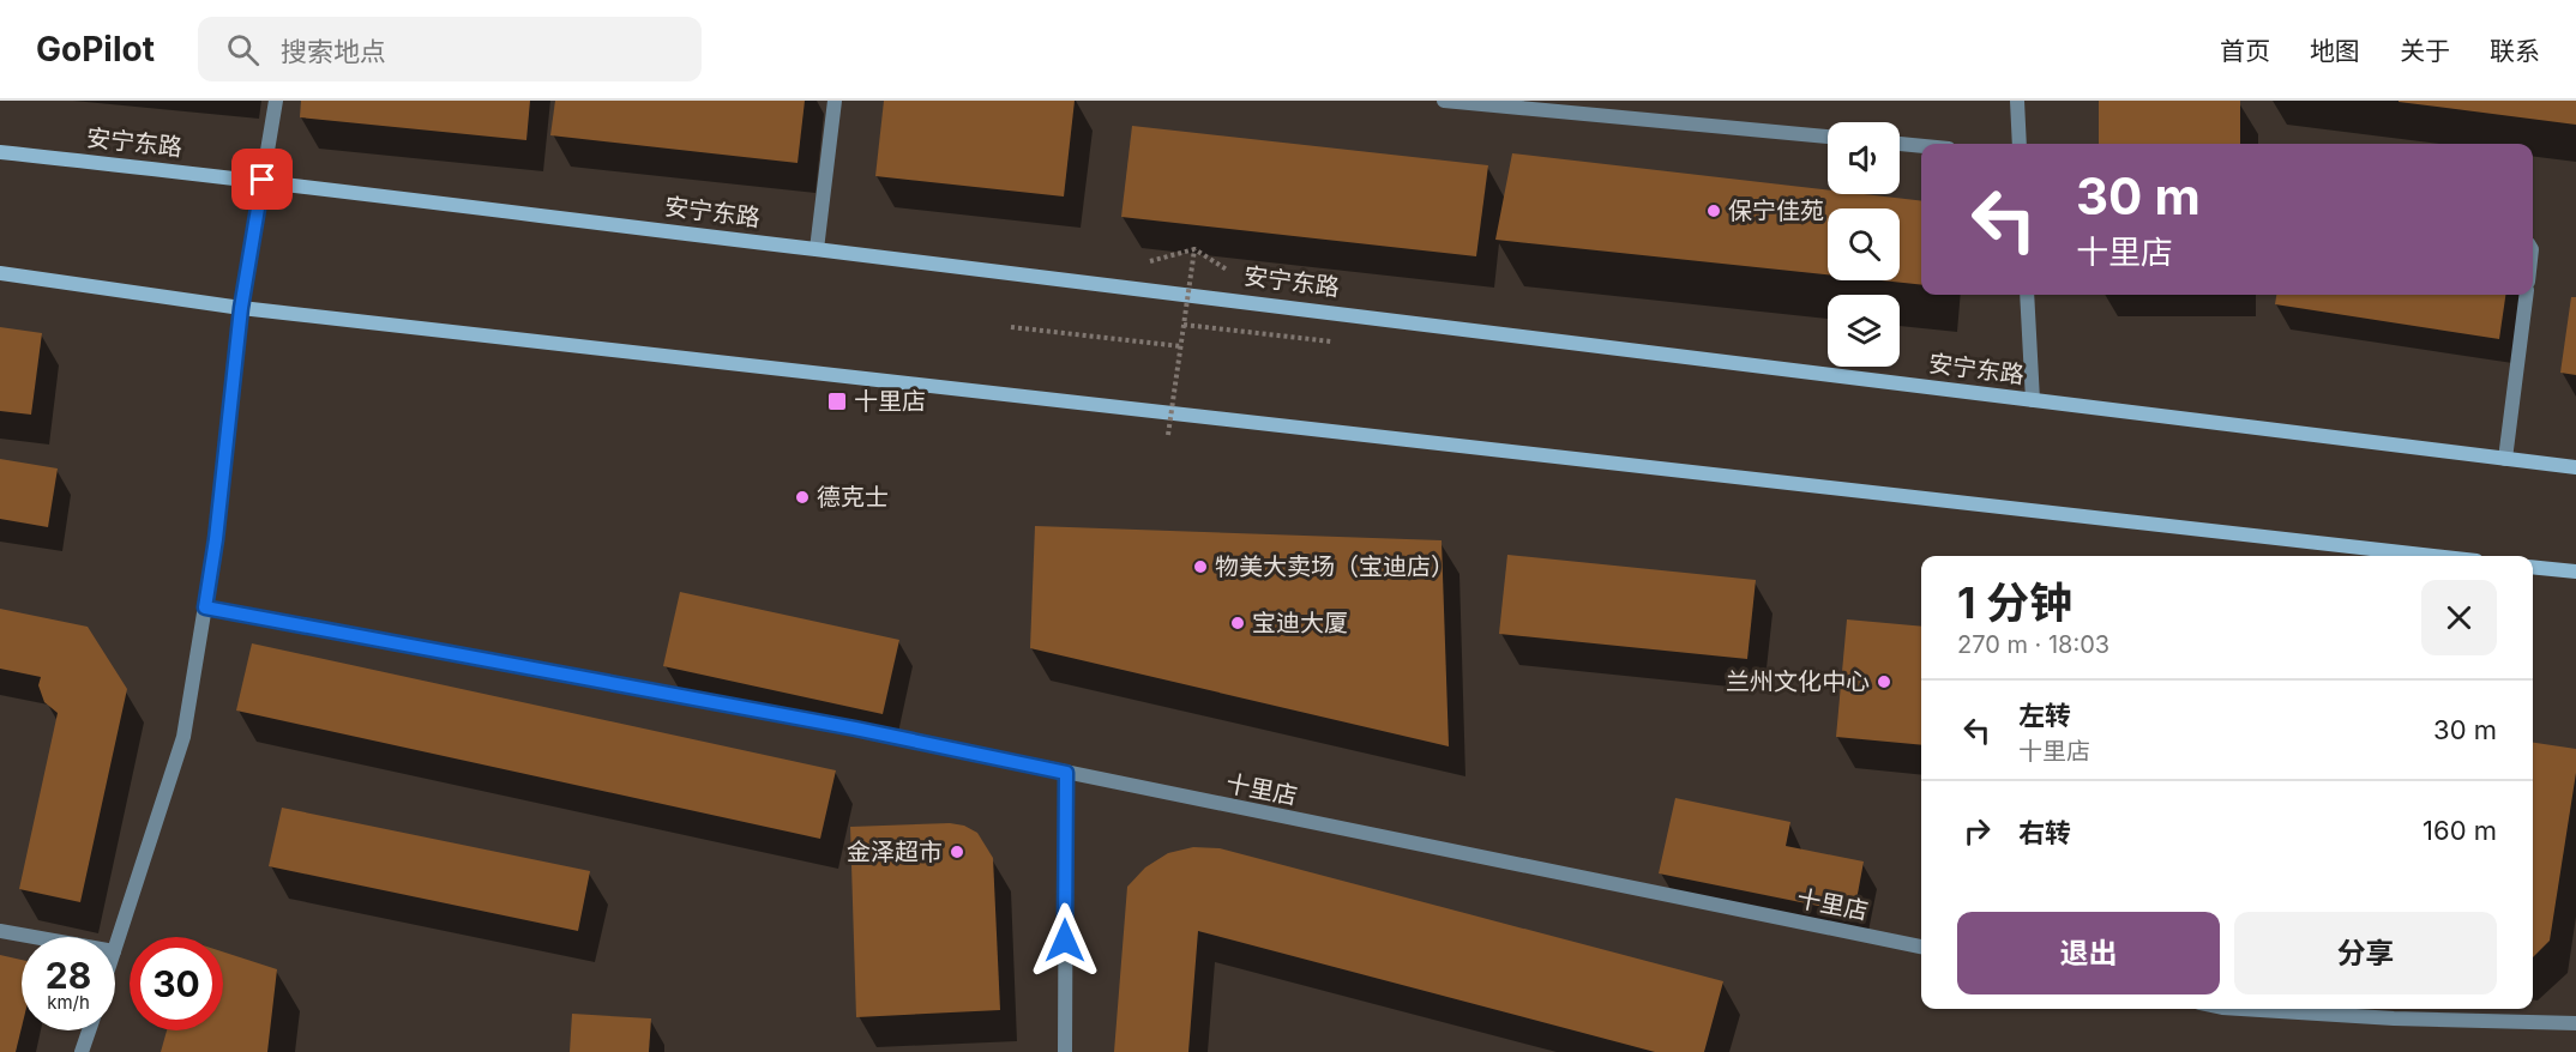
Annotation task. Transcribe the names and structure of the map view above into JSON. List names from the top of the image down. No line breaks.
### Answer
{"streets":{"main road":["安宁东路"],"street":["十里店"]},"places":{"other":["保宁佳苑","德克士","物美大卖场（宝迪店）","宝迪大厦","兰州文化中心","金泽超市"],"transit":["十里店"]},"page":{"header":"GoPilot","search":"搜索地点","nav":["首页","地图","关于","联系"],"turn":["30 m","十里店"],"heading":["1 分钟","270 m · 18:03"],"list":[{"name":"左转","note":"十里店","value":"30 m"},{"name":"右转","value":"160 m"}],"buttons":["退出","分享"],"speed":"28 km/h","limit":"30"}}
